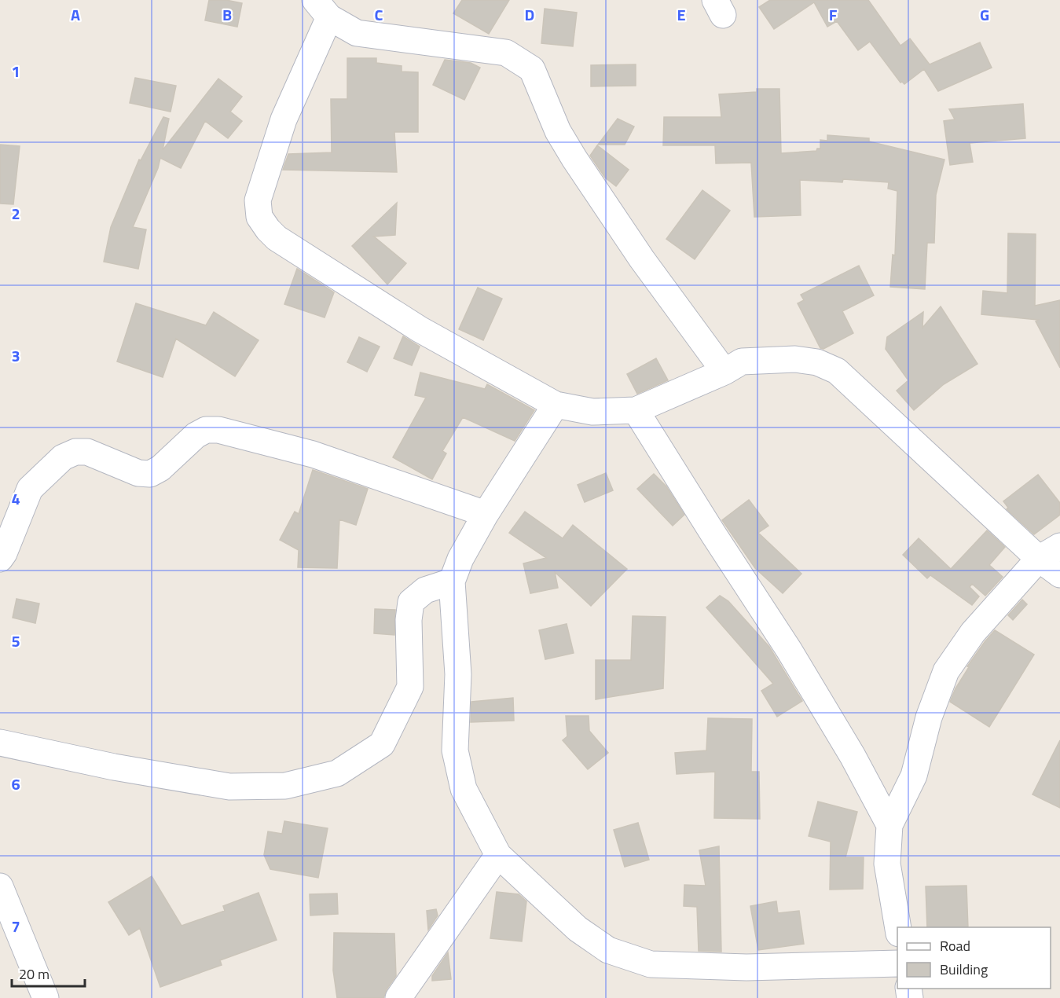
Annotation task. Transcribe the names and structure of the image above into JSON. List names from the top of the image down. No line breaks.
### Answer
{"legend":["Road","Building"],"scale_bar":"20 m","grid":{"columns":["A","B","C","D","E","F","G"],"rows":["1","2","3","4","5","6","7"]}}
